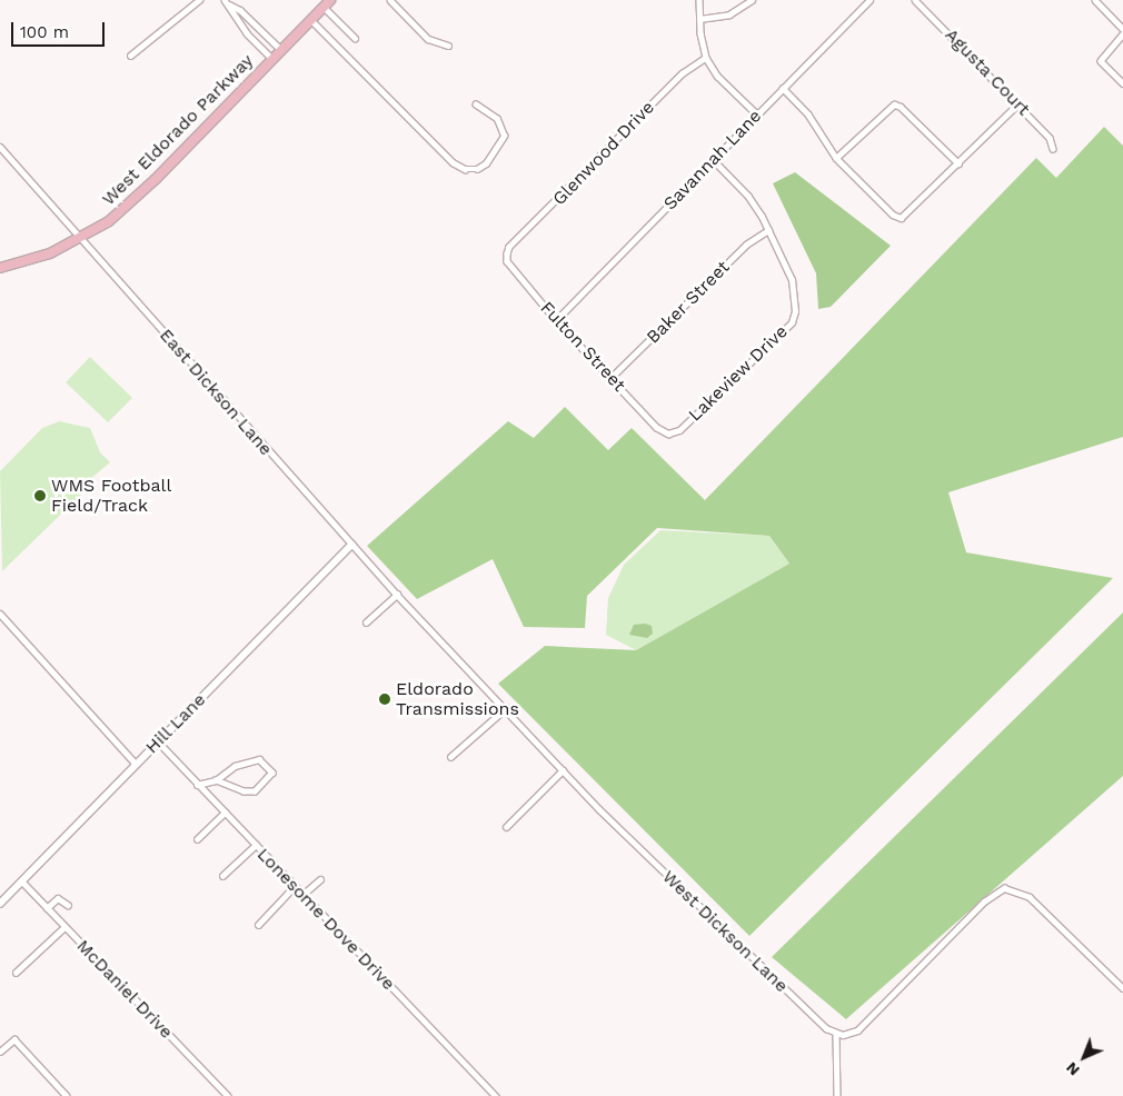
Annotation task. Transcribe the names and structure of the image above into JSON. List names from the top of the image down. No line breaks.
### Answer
{"streets":{"main road":["West Eldorado Parkway"],"street":["Agusta Court","Glenwood Drive","Savannah Lane","Baker Street","Fulton Street","Lakeview Drive","East Dickson Lane","Hill Lane","Lonesome Dove Drive","West Dickson Lane","McDaniel Drive"]},"crossings":[["West Eldorado Parkway","East Dickson Lane"],["Glenwood Drive","Fulton Street"],["Savannah Lane","Fulton Street"],["Savannah Lane","Lakeview Drive"],["Baker Street","Fulton Street"],["Baker Street","Lakeview Drive"],["Fulton Street","Lakeview Drive"],["East Dickson Lane","Hill Lane"],["East Dickson Lane","West Dickson Lane"],["Hill Lane","Lonesome Dove Drive"],["Hill Lane","West Dickson Lane"],["Hill Lane","McDaniel Drive"]],"places":["WMS Football Field/Track","Eldorado Transmissions"],"scale_bar":"100 m","north":"bottom left"}
